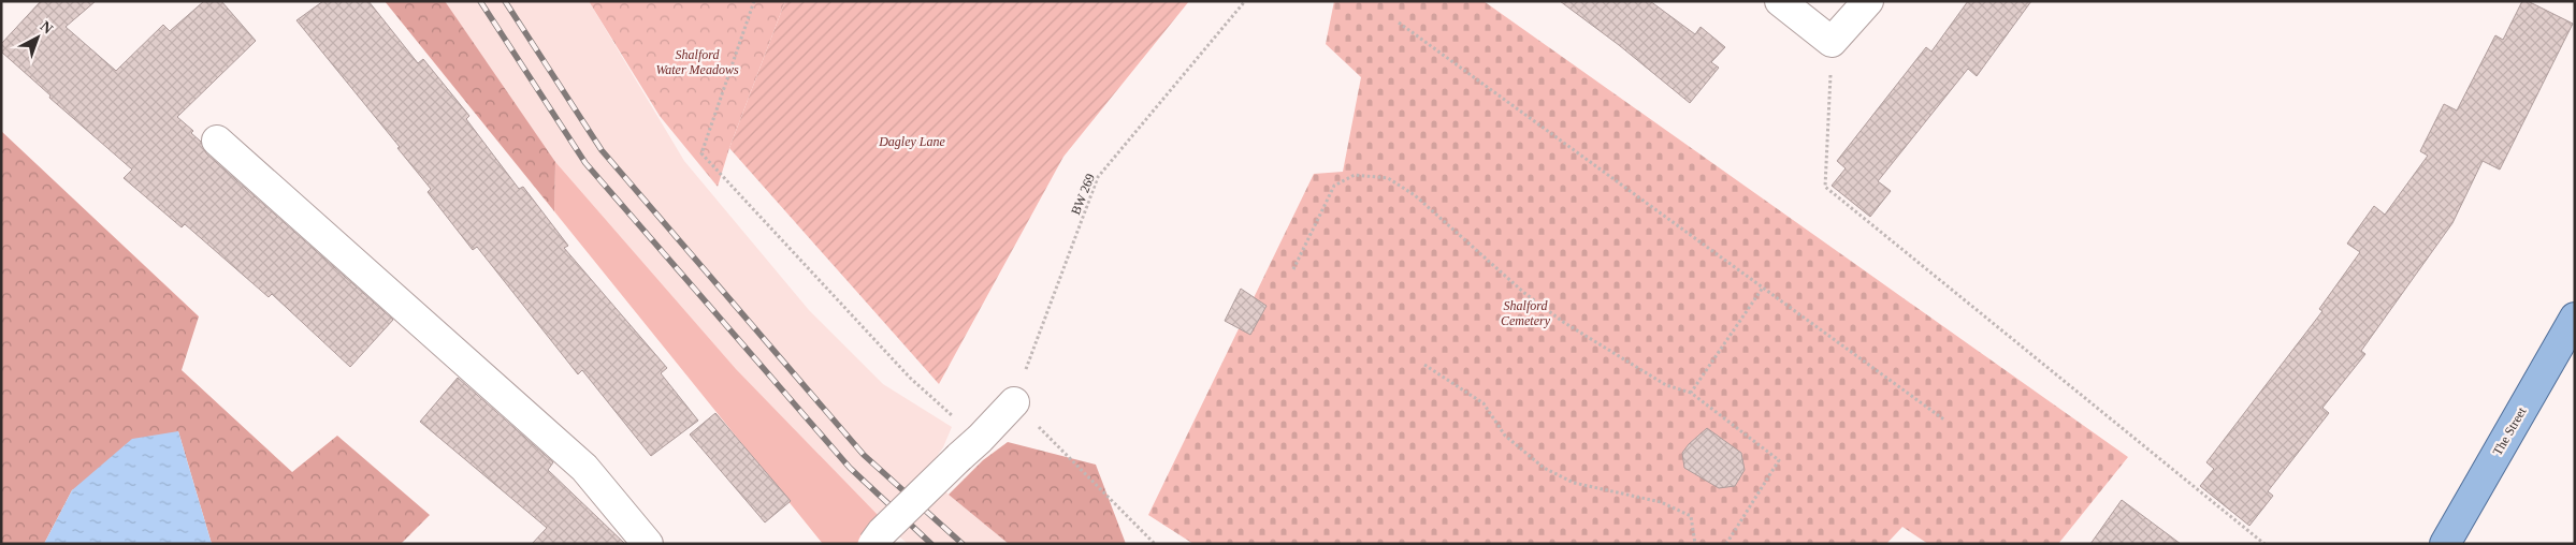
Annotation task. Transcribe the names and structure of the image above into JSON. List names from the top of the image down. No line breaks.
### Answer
{"streets":{"main road":["The Street"],"path":["BW 269"]},"parks":["Shalford Water Meadows","Dagley Lane","Shalford Cemetery"],"north":"top right"}
